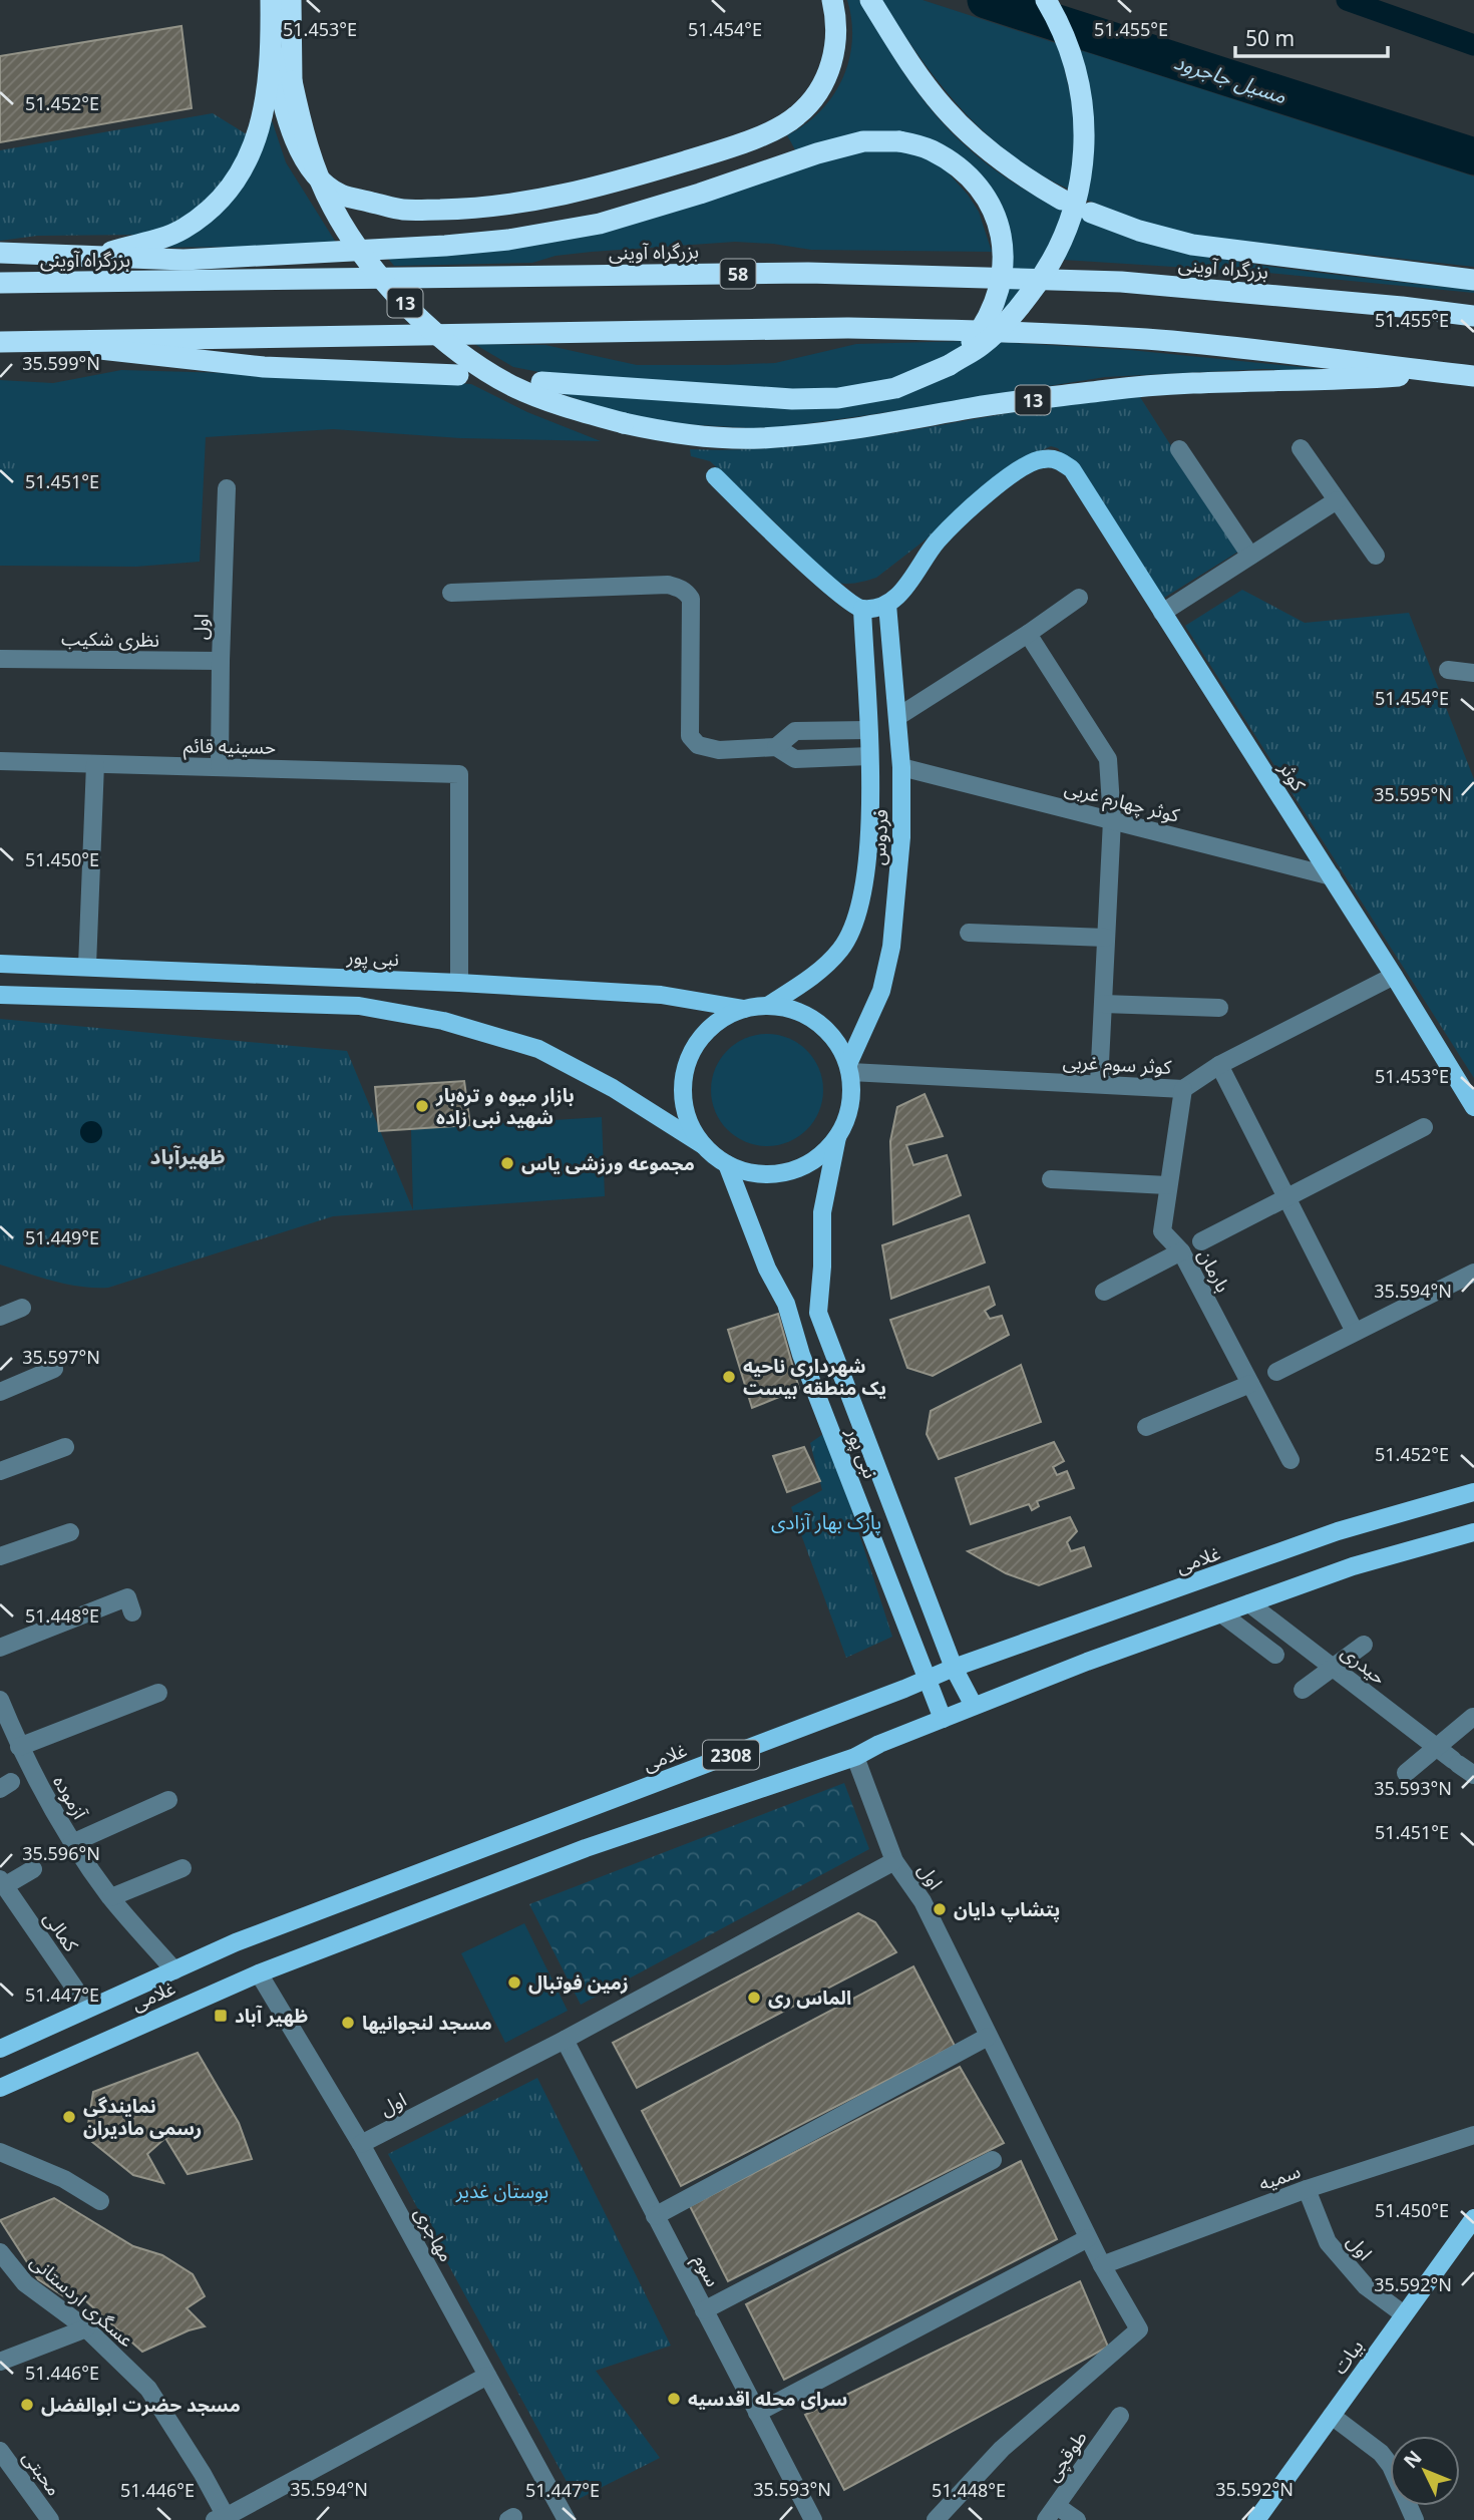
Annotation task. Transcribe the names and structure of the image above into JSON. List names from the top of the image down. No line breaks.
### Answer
{"streets":{"highway":["بزرگراه آوینی","58","13"],"main road":["کوثر","فردوس","نبی پور","غلامی","2308","بیات"],"street":["اول","نظری شکیب","حسینیه قائم","کوثر چهارم غربی","کوثر سوم غربی","بارمان","حیدری","آزموده","کمالی","سمیه","مهاجری","سوم","عسگری اردستانی","طوقچی","محبتی"]},"crossings":[["اول","نظری شکیب"],["اول","حسینیه قائم"],["اول","سمیه"],["اول","مهاجری"],["اول","سوم"],["اول","بیات"],["حسینیه قائم","نبی پور"],["کوثر","کوثر چهارم غربی"],["کوثر","فردوس"],["کوثر","کوثر سوم غربی"],["کوثر چهارم غربی","فردوس"],["فردوس","نبی پور"],["فردوس","کوثر سوم غربی"],["نبی پور","کوثر سوم غربی"],["نبی پور","غلامی"],["کوثر سوم غربی","بارمان"],["غلامی","حیدری"],["غلامی","آزموده"],["غلامی","کمالی"],["غلامی","مهاجری"]],"districts":["ظهیرآباد"],"water":["مسیل جاجرود"],"parks":["پارک بهار آزادی","بوستان غدیر"],"places":{"other":["بازار میوه و تره‌بار شهید نبی زاده","مجموعه ورزشی یاس","شهرداری ناحیه یک منطقه بیست","پتشاپ دایان","زمین فوتبال","الماس ری","مسجد لنجوانیها","نمایندگی رسمی مادیران","سرای محله اقدسیه","مسجد حضرت ابوالفضل"],"transit":["ظهیر آباد"]},"scale_bar":"50 m","north":"top left","coordinates":["51.453°E","51.454°E","51.455°E","51.452°E","35.599°N","51.451°E","35.595°N","51.450°E","51.449°E","35.594°N","35.597°N","51.448°E","35.593°N","35.596°N","51.447°E","35.592°N","51.446°E"]}
